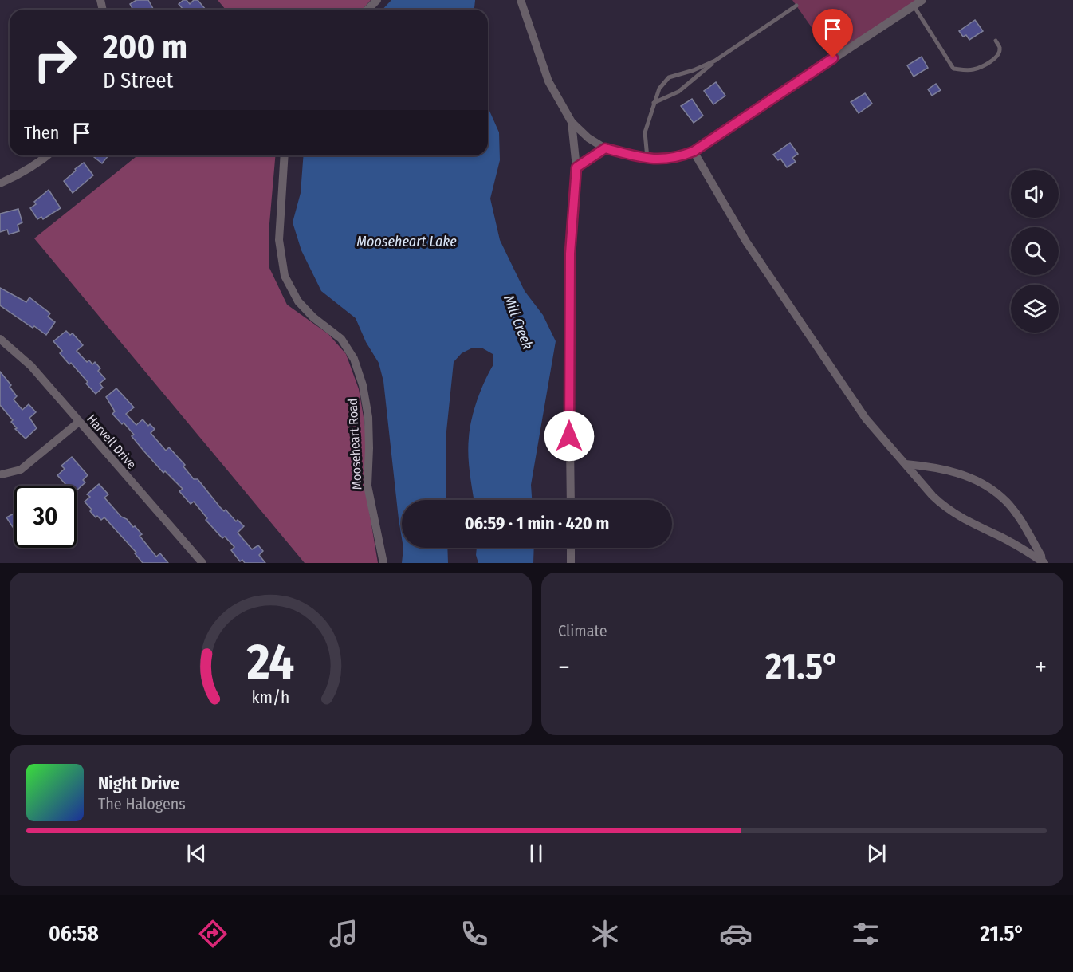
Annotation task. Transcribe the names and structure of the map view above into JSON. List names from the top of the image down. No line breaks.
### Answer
{"streets":{"street":["Harvell Drive","Mooseheart Road"]},"water":["Mooseheart Lake","Mill Creek"],"page":{"turn":["200 m","D Street"],"then":"Then","limit":"30","trip":"06:59 · 1 min · 420 m","tile":"Climate","heat":["−","21.5°","+"],"song":["Night Drive","The Halogens"],"tabs":["06:58","21.5°"],"gauge":["24","km/h"]}}
